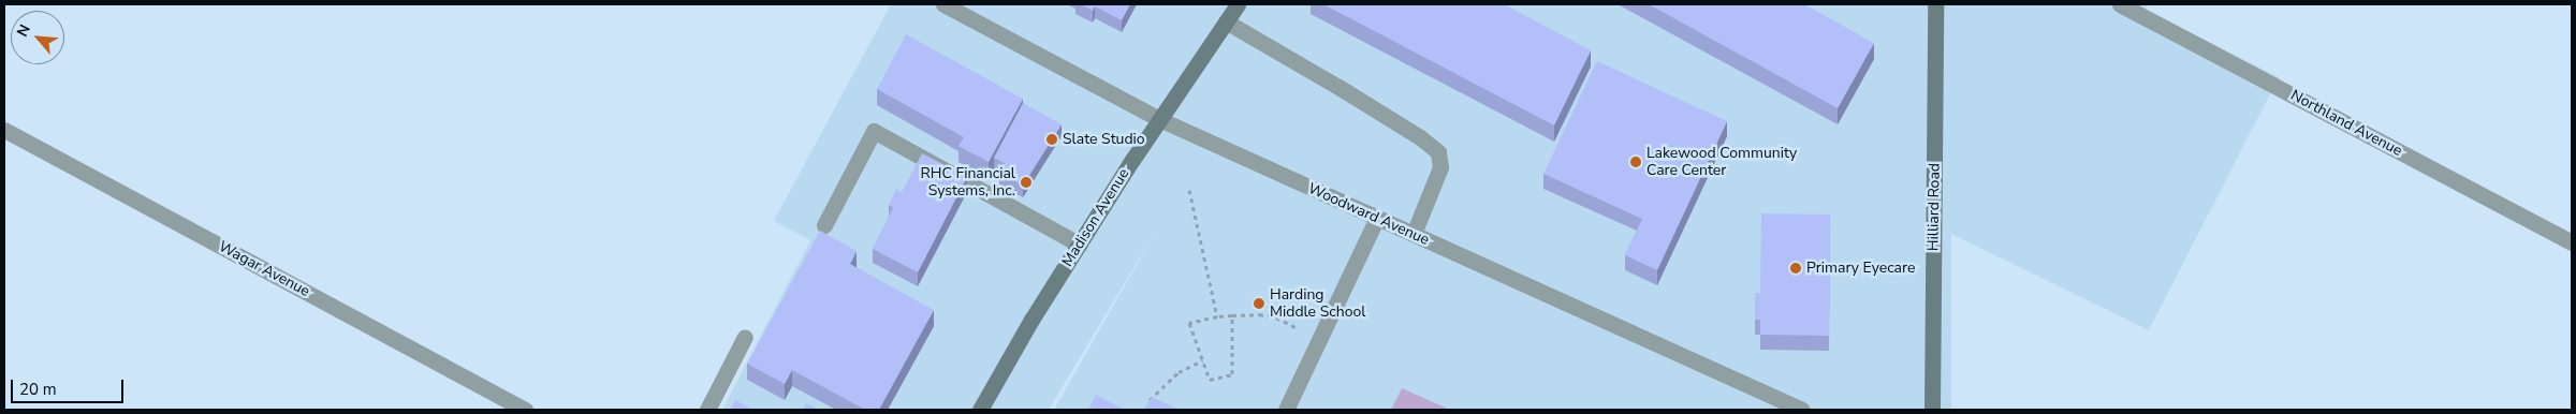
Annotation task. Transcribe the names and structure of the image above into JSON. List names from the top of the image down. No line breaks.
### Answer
{"streets":{"main road":["Hilliard Road","Madison Avenue"],"street":["Northland Avenue","Woodward Avenue","Wagar Avenue"]},"crossings":[["Woodward Avenue","Madison Avenue"]],"places":["Slate Studio","Lakewood Community Care Center","RHC Financial Systems, Inc.","Primary Eyecare","Harding Middle School"],"scale_bar":"20 m","north":"top left"}
